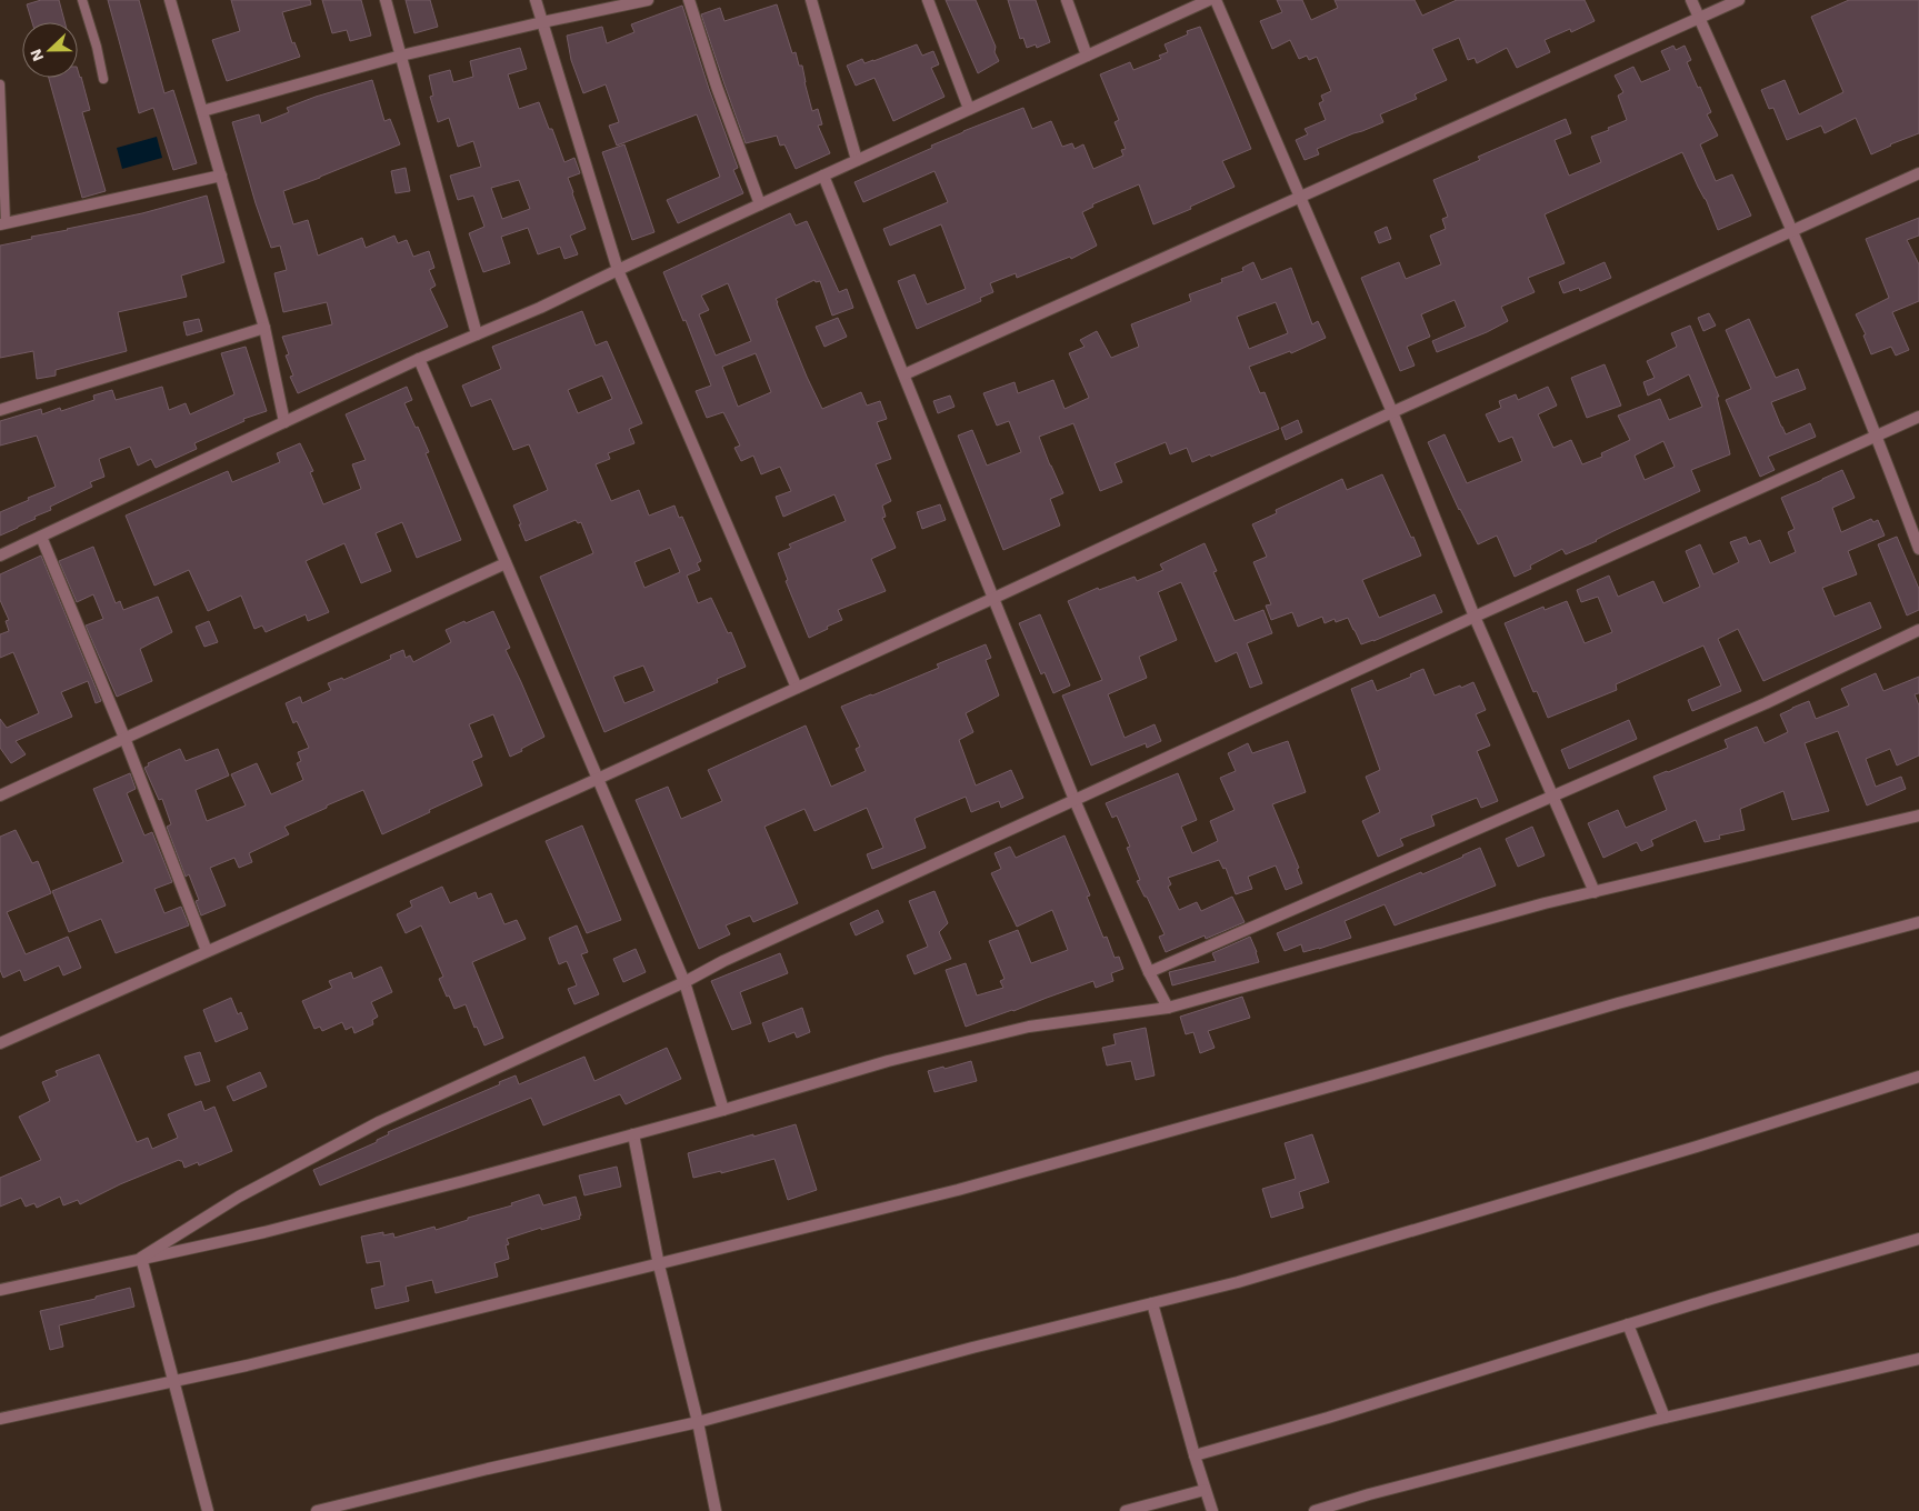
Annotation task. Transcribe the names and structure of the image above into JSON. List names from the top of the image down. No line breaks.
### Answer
{"north":"left"}
